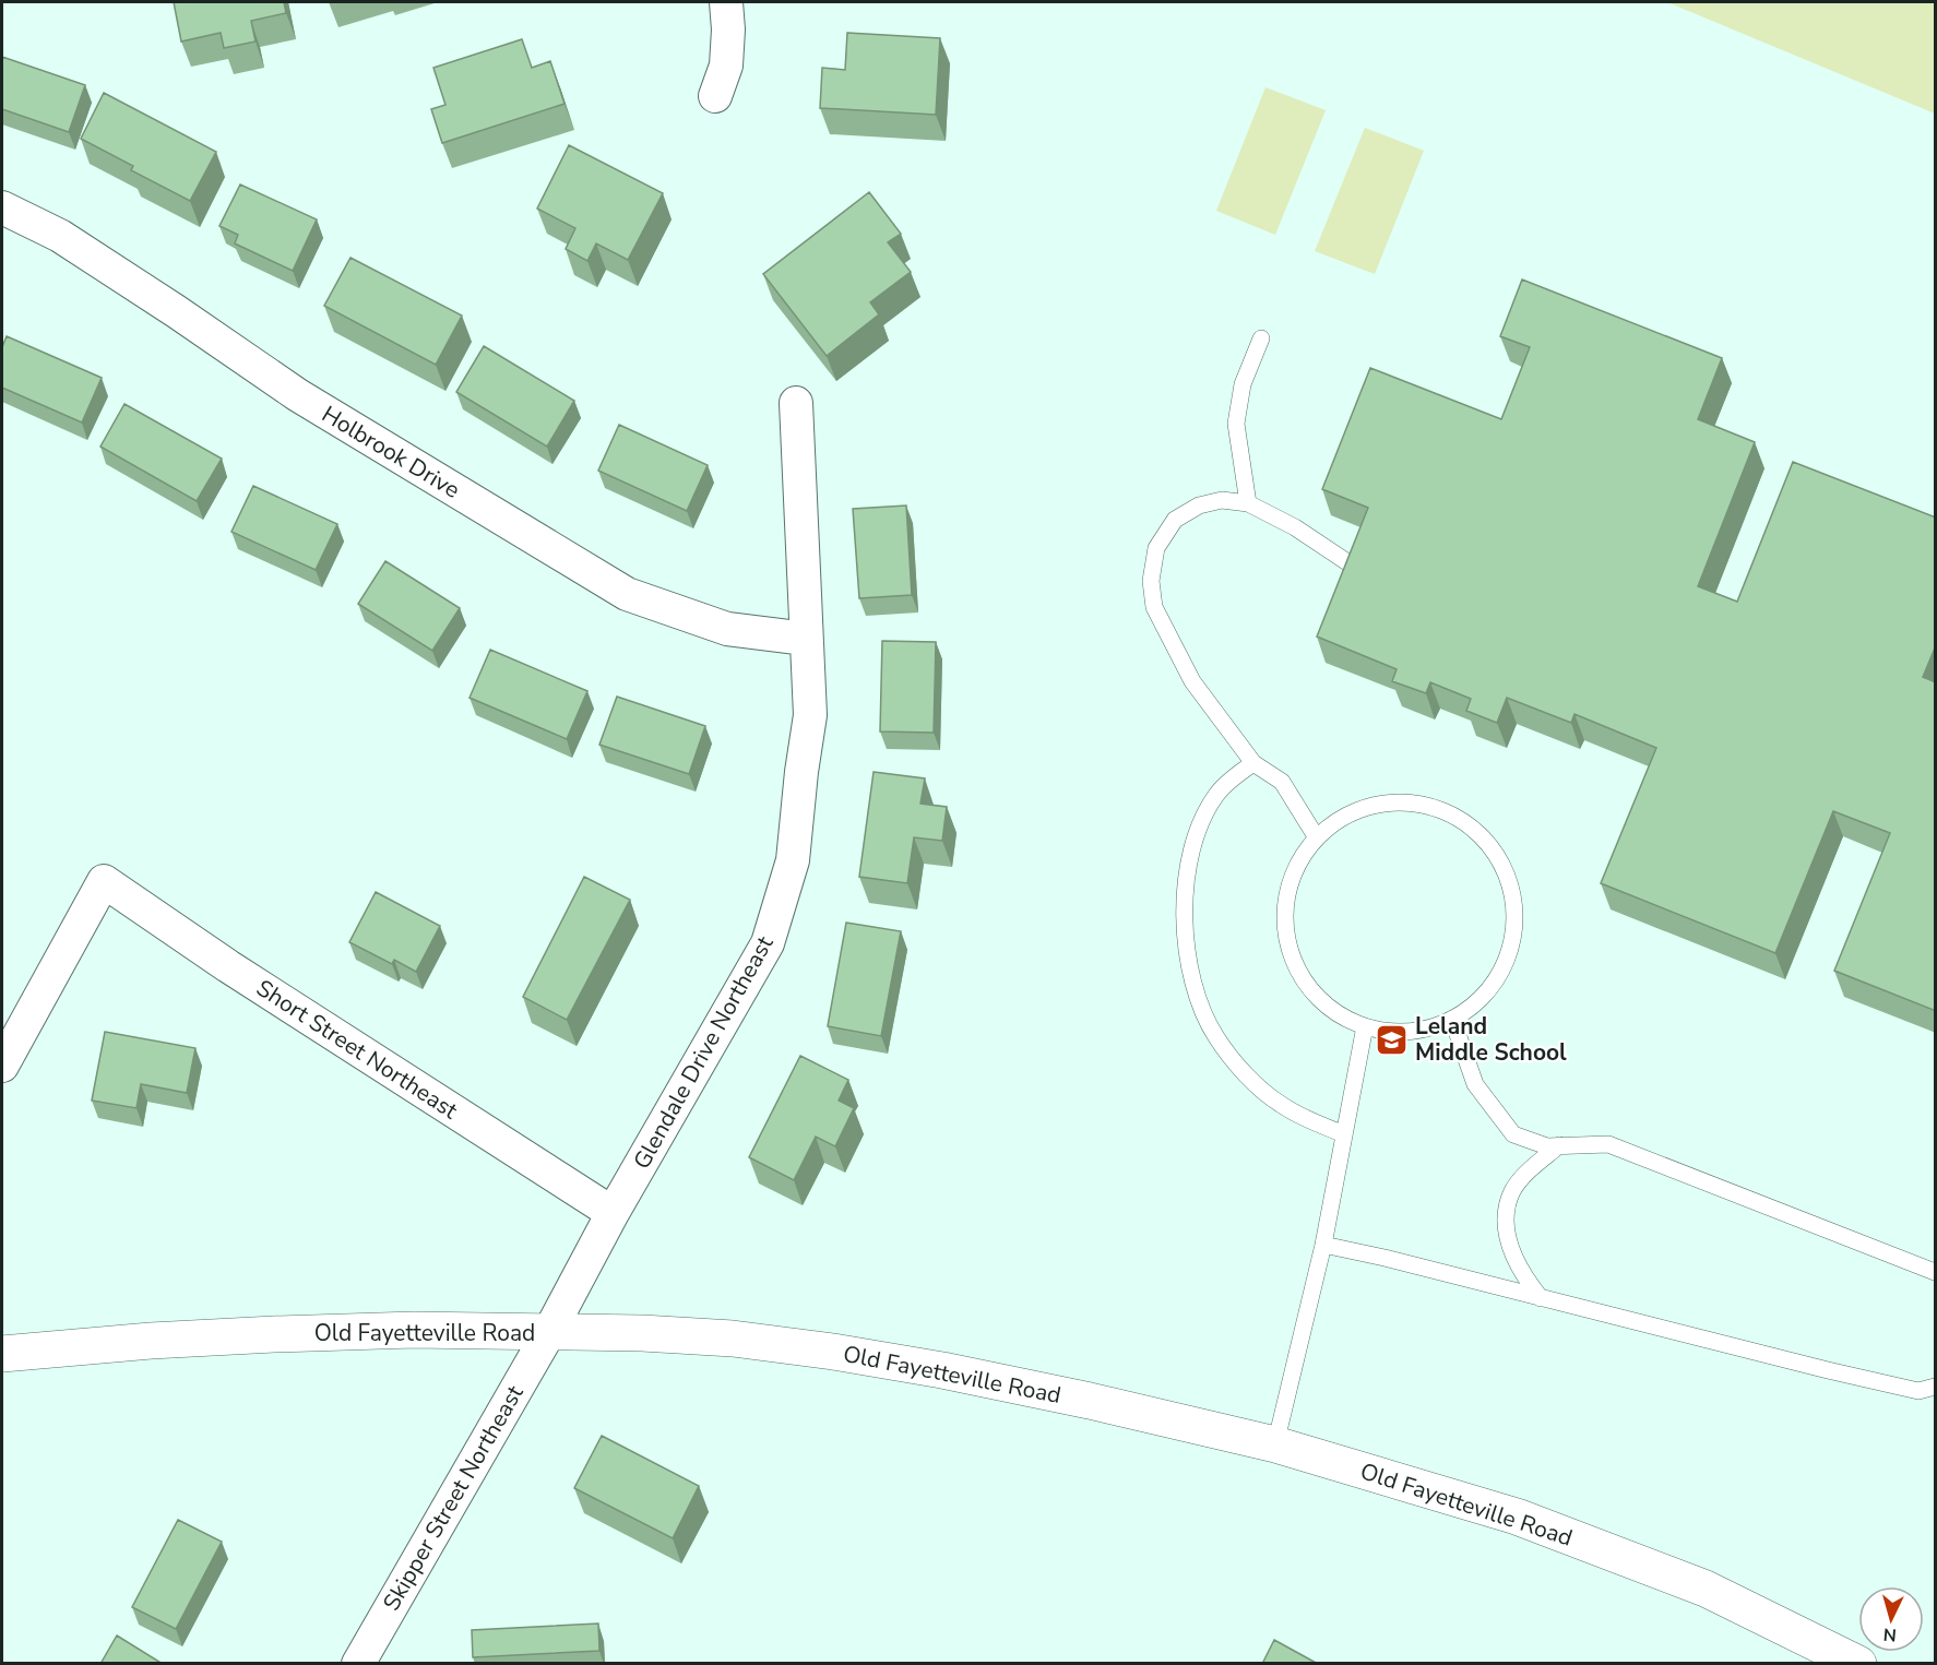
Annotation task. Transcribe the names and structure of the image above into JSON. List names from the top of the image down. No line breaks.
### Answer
{"streets":{"street":["Holbrook Drive","Short Street Northeast","Glendale Drive Northeast","Old Fayetteville Road","Skipper Street Northeast"]},"crossings":[["Holbrook Drive","Glendale Drive Northeast"],["Short Street Northeast","Glendale Drive Northeast"],["Glendale Drive Northeast","Old Fayetteville Road"],["Glendale Drive Northeast","Skipper Street Northeast"],["Old Fayetteville Road","Skipper Street Northeast"]],"places":{"school or university":["Leland Middle School"]},"north":"bottom"}
